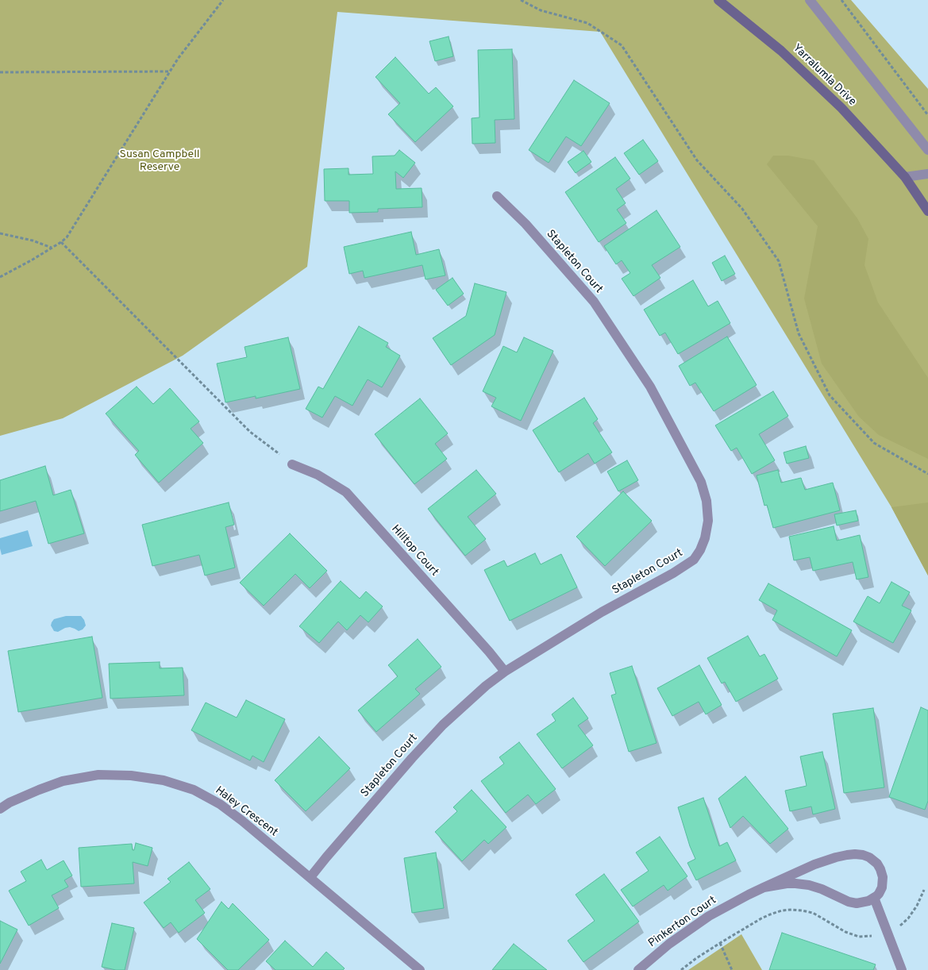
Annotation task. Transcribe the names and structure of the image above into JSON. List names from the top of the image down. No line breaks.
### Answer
{"streets":{"main road":["Yarralumla Drive"],"street":["Stapleton Court","Hilltop Court","Haley Crescent","Pinkerton Court"]},"crossings":[["Stapleton Court","Hilltop Court"],["Stapleton Court","Haley Crescent"]],"parks":["Susan Campbell Reserve"]}
